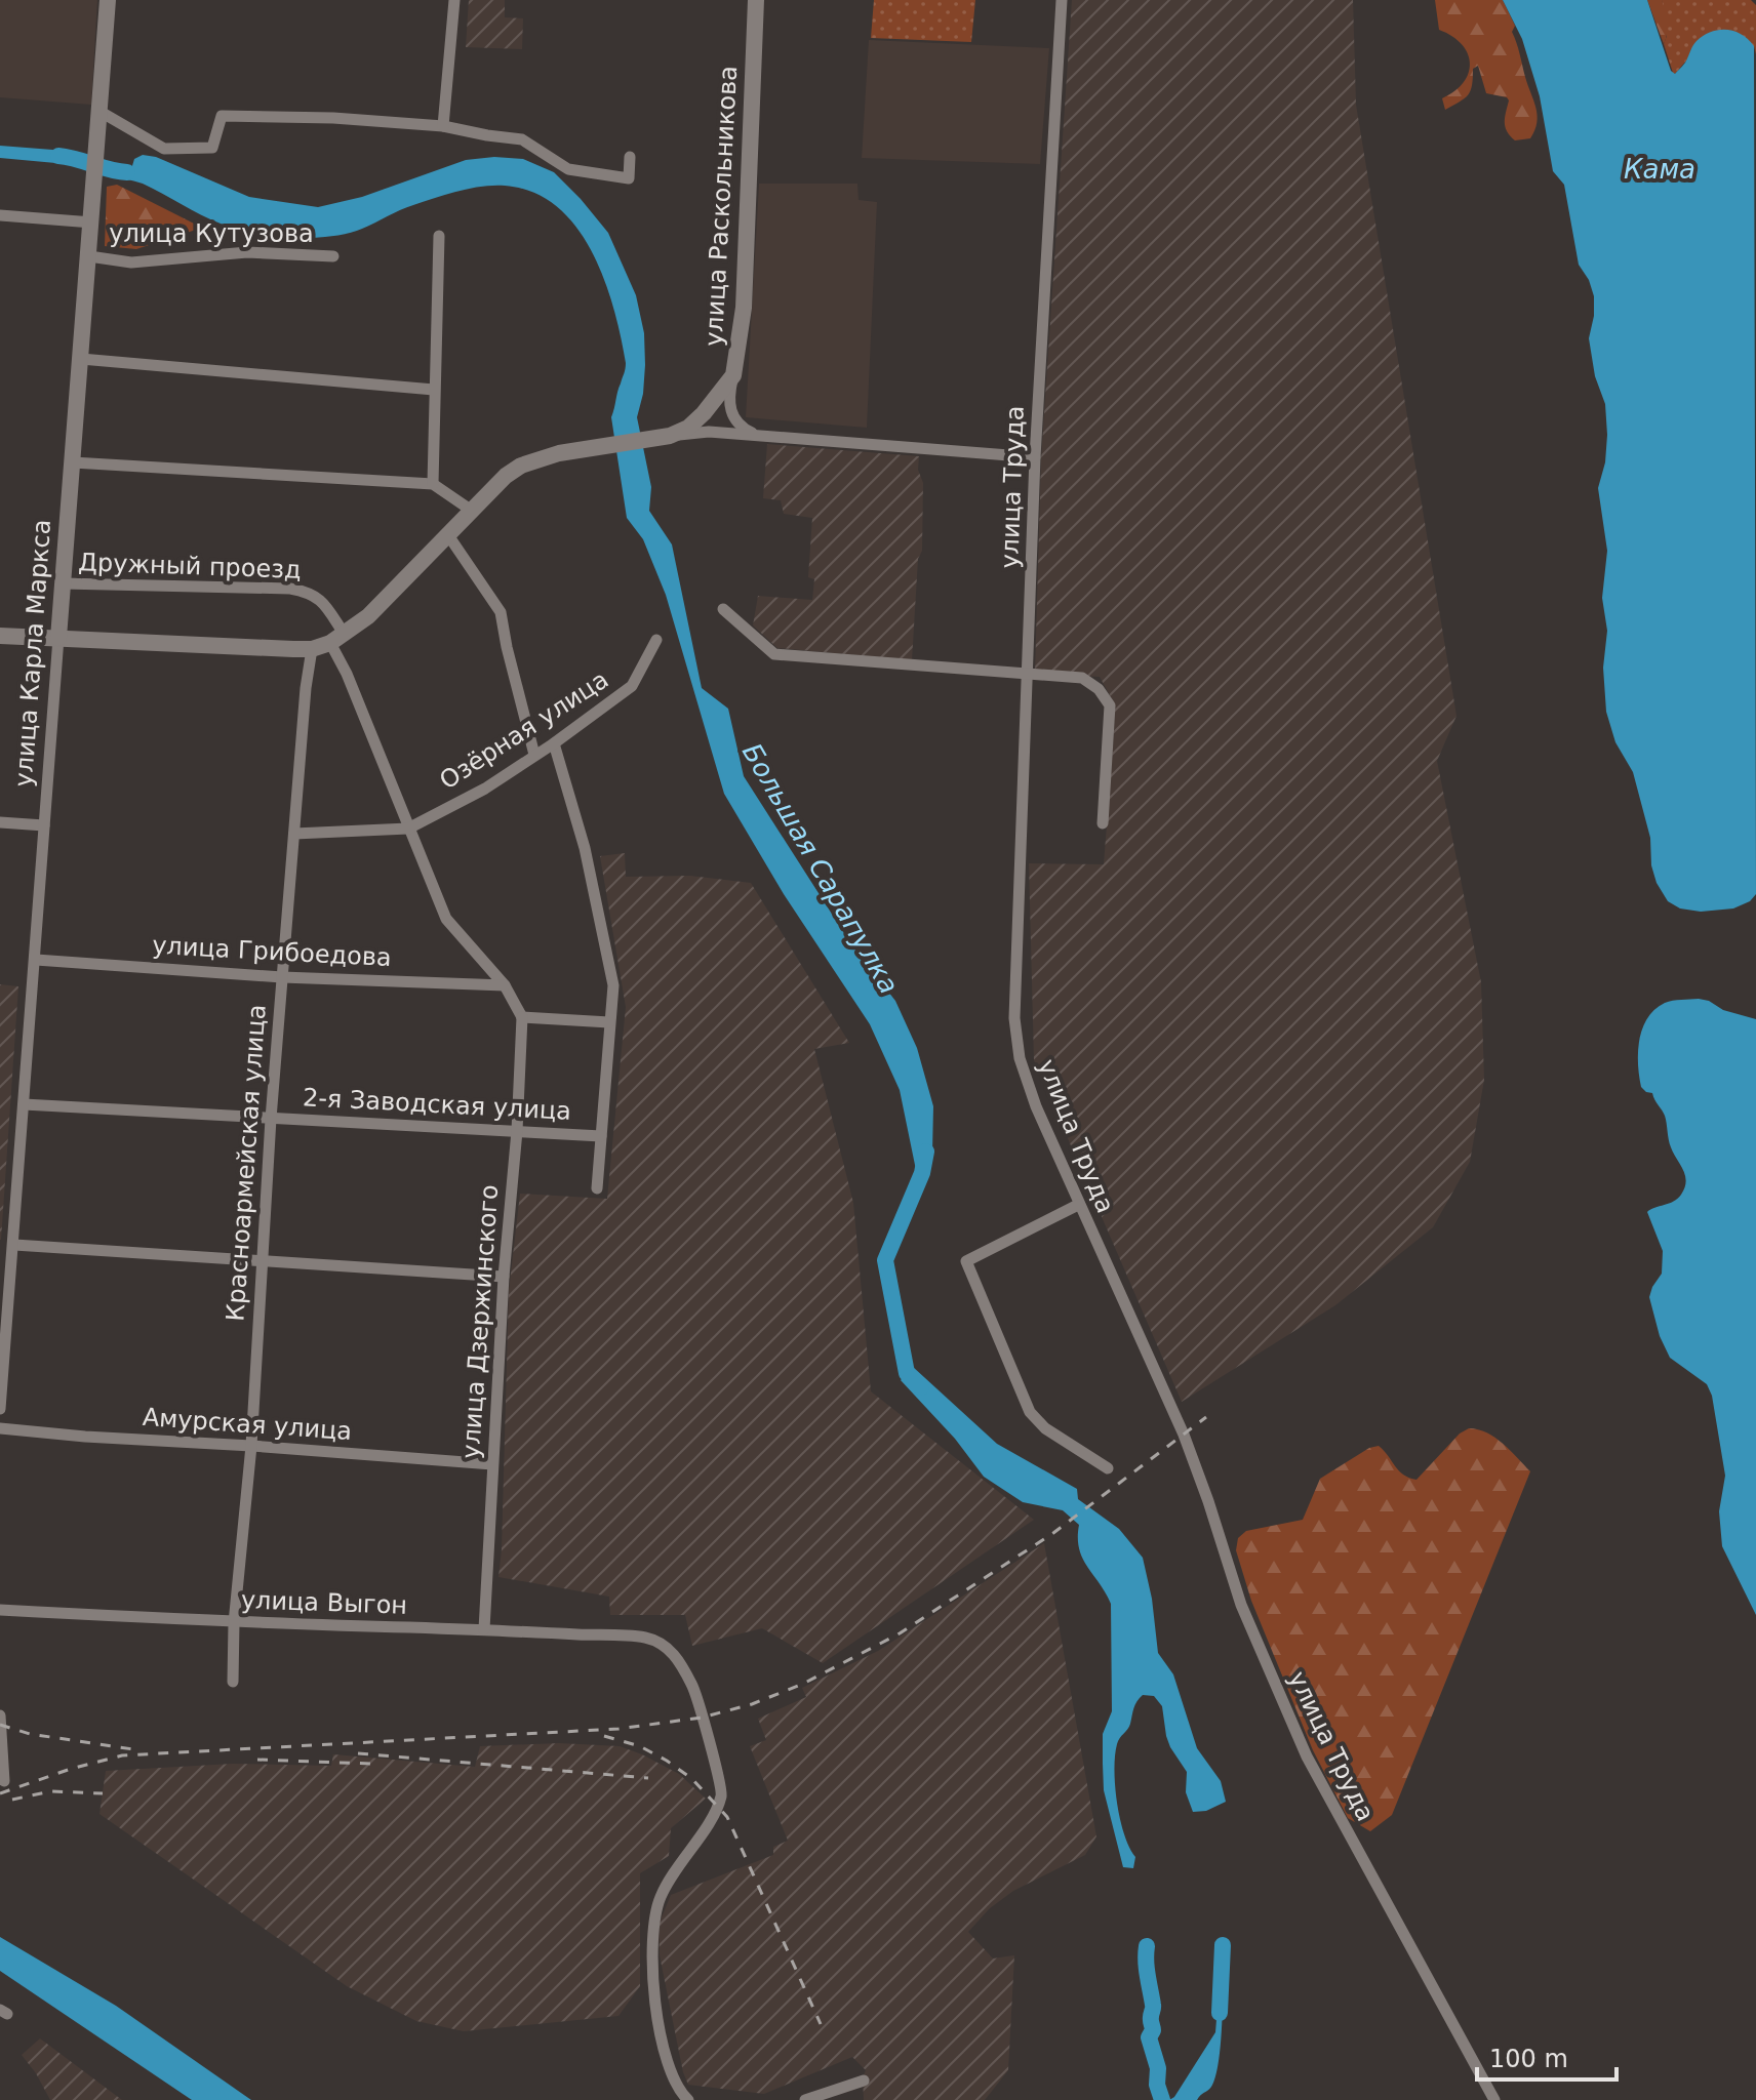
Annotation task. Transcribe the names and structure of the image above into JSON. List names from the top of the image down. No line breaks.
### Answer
{"streets":{"main road":["улица Раскольникова","улица Карла Маркса"],"street":["улица Кутузова","улица Труда","Дружный проезд","Озёрная улица","улица Грибоедова","2-я Заводская улица","Красноармейская улица","улица Дзержинского","Амурская улица","улица Выгон"]},"crossings":[["улица Кутузова","улица Карла Маркса"],["Дружный проезд","улица Карла Маркса"],["Дружный проезд","Озёрная улица"],["Дружный проезд","улица Грибоедова"],["Дружный проезд","улица Дзержинского"],["улица Карла Маркса","улица Грибоедова"],["улица Карла Маркса","2-я Заводская улица"],["Озёрная улица","Красноармейская улица"],["улица Грибоедова","Красноармейская улица"],["2-я Заводская улица","Красноармейская улица"],["2-я Заводская улица","улица Дзержинского"],["Красноармейская улица","Амурская улица"],["Красноармейская улица","улица Выгон"],["улица Дзержинского","Амурская улица"],["улица Дзержинского","улица Выгон"]],"water":["Кама","Большая Сарапулка"],"scale_bar":"100 m"}
